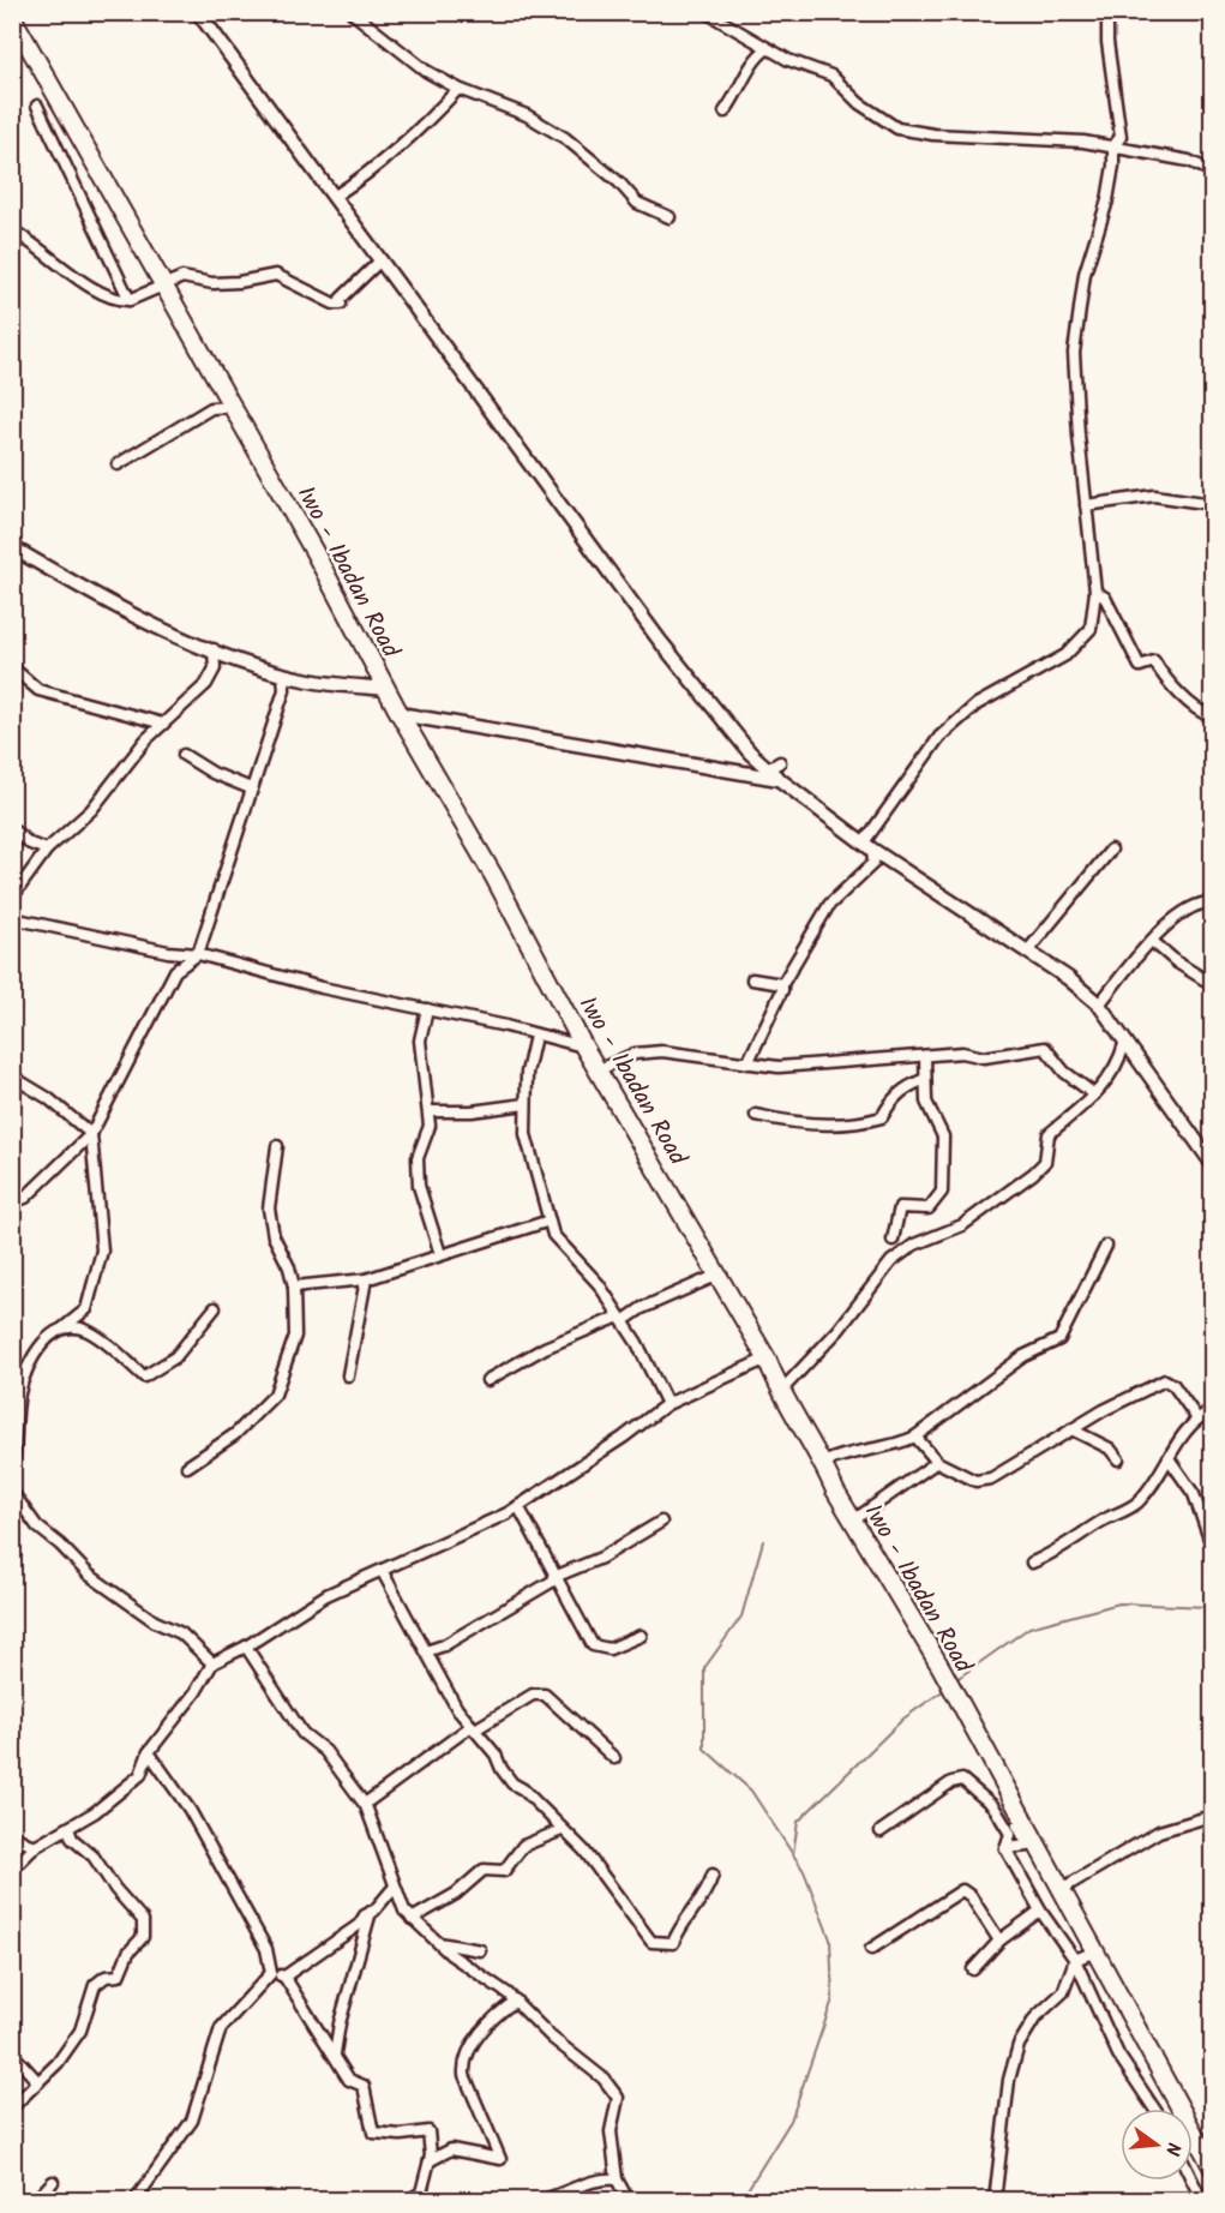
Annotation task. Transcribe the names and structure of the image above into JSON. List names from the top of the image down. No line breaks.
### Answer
{"streets":{"main road":["Iwo - Ibadan Road"]},"north":"right"}
